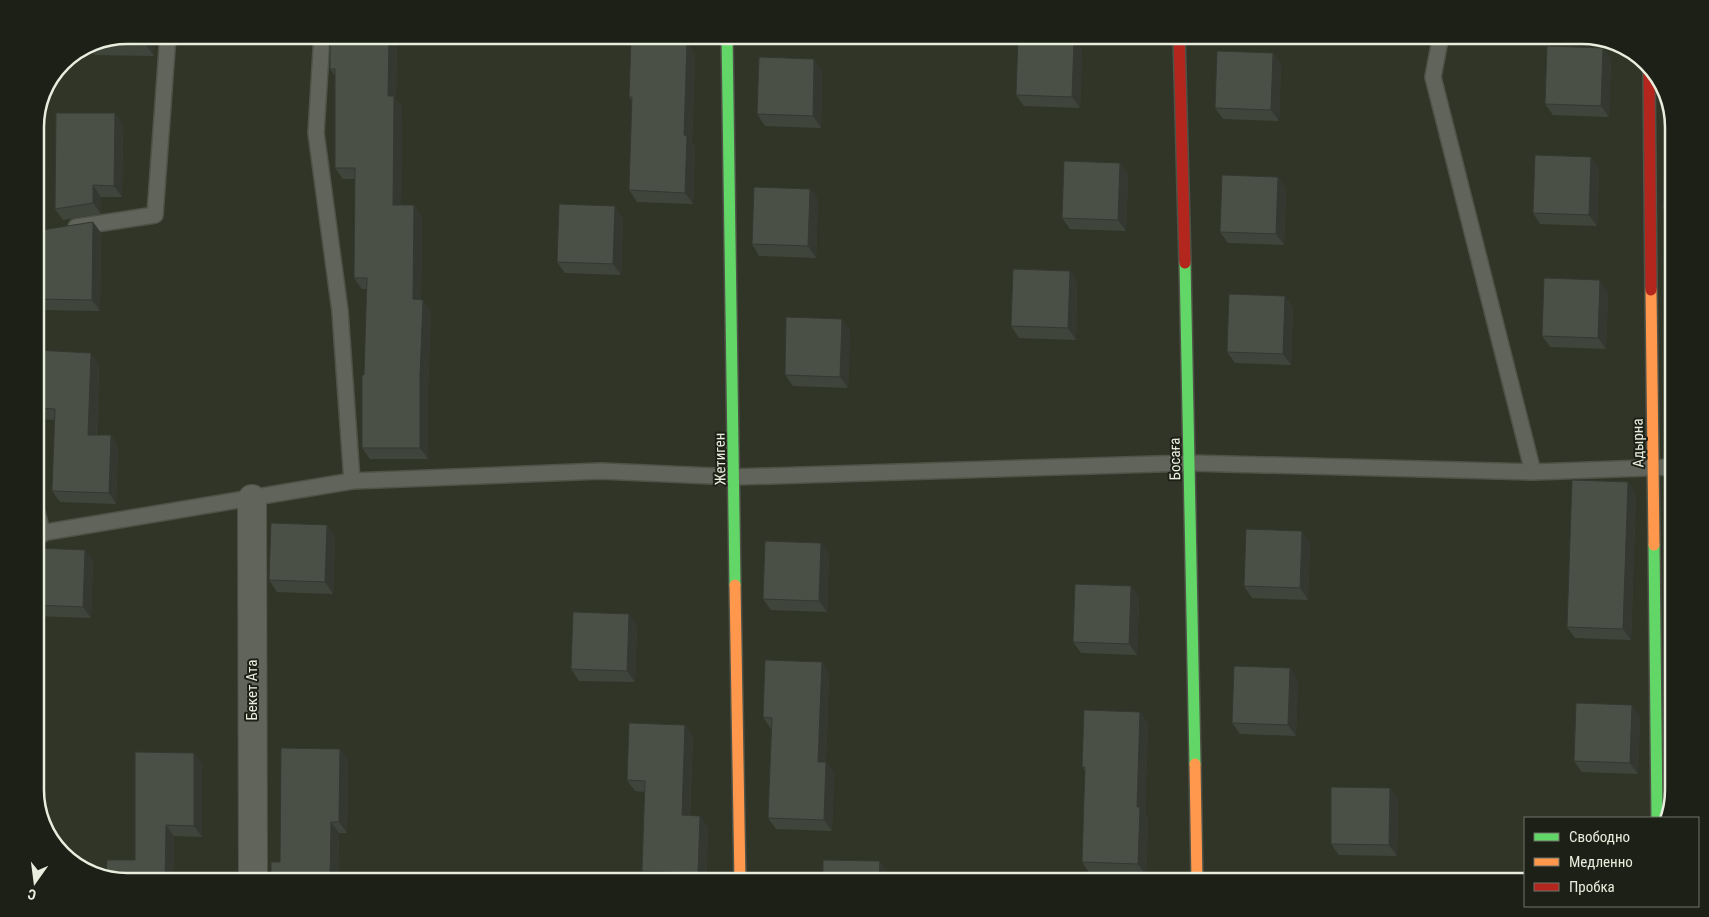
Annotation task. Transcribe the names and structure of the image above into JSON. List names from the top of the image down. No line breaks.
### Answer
{"streets":{"street":["Адырна","Жетиген","Босаға","Бекет Ата"]},"legend":["Свободно","Медленно","Пробка"],"north":"bottom"}
